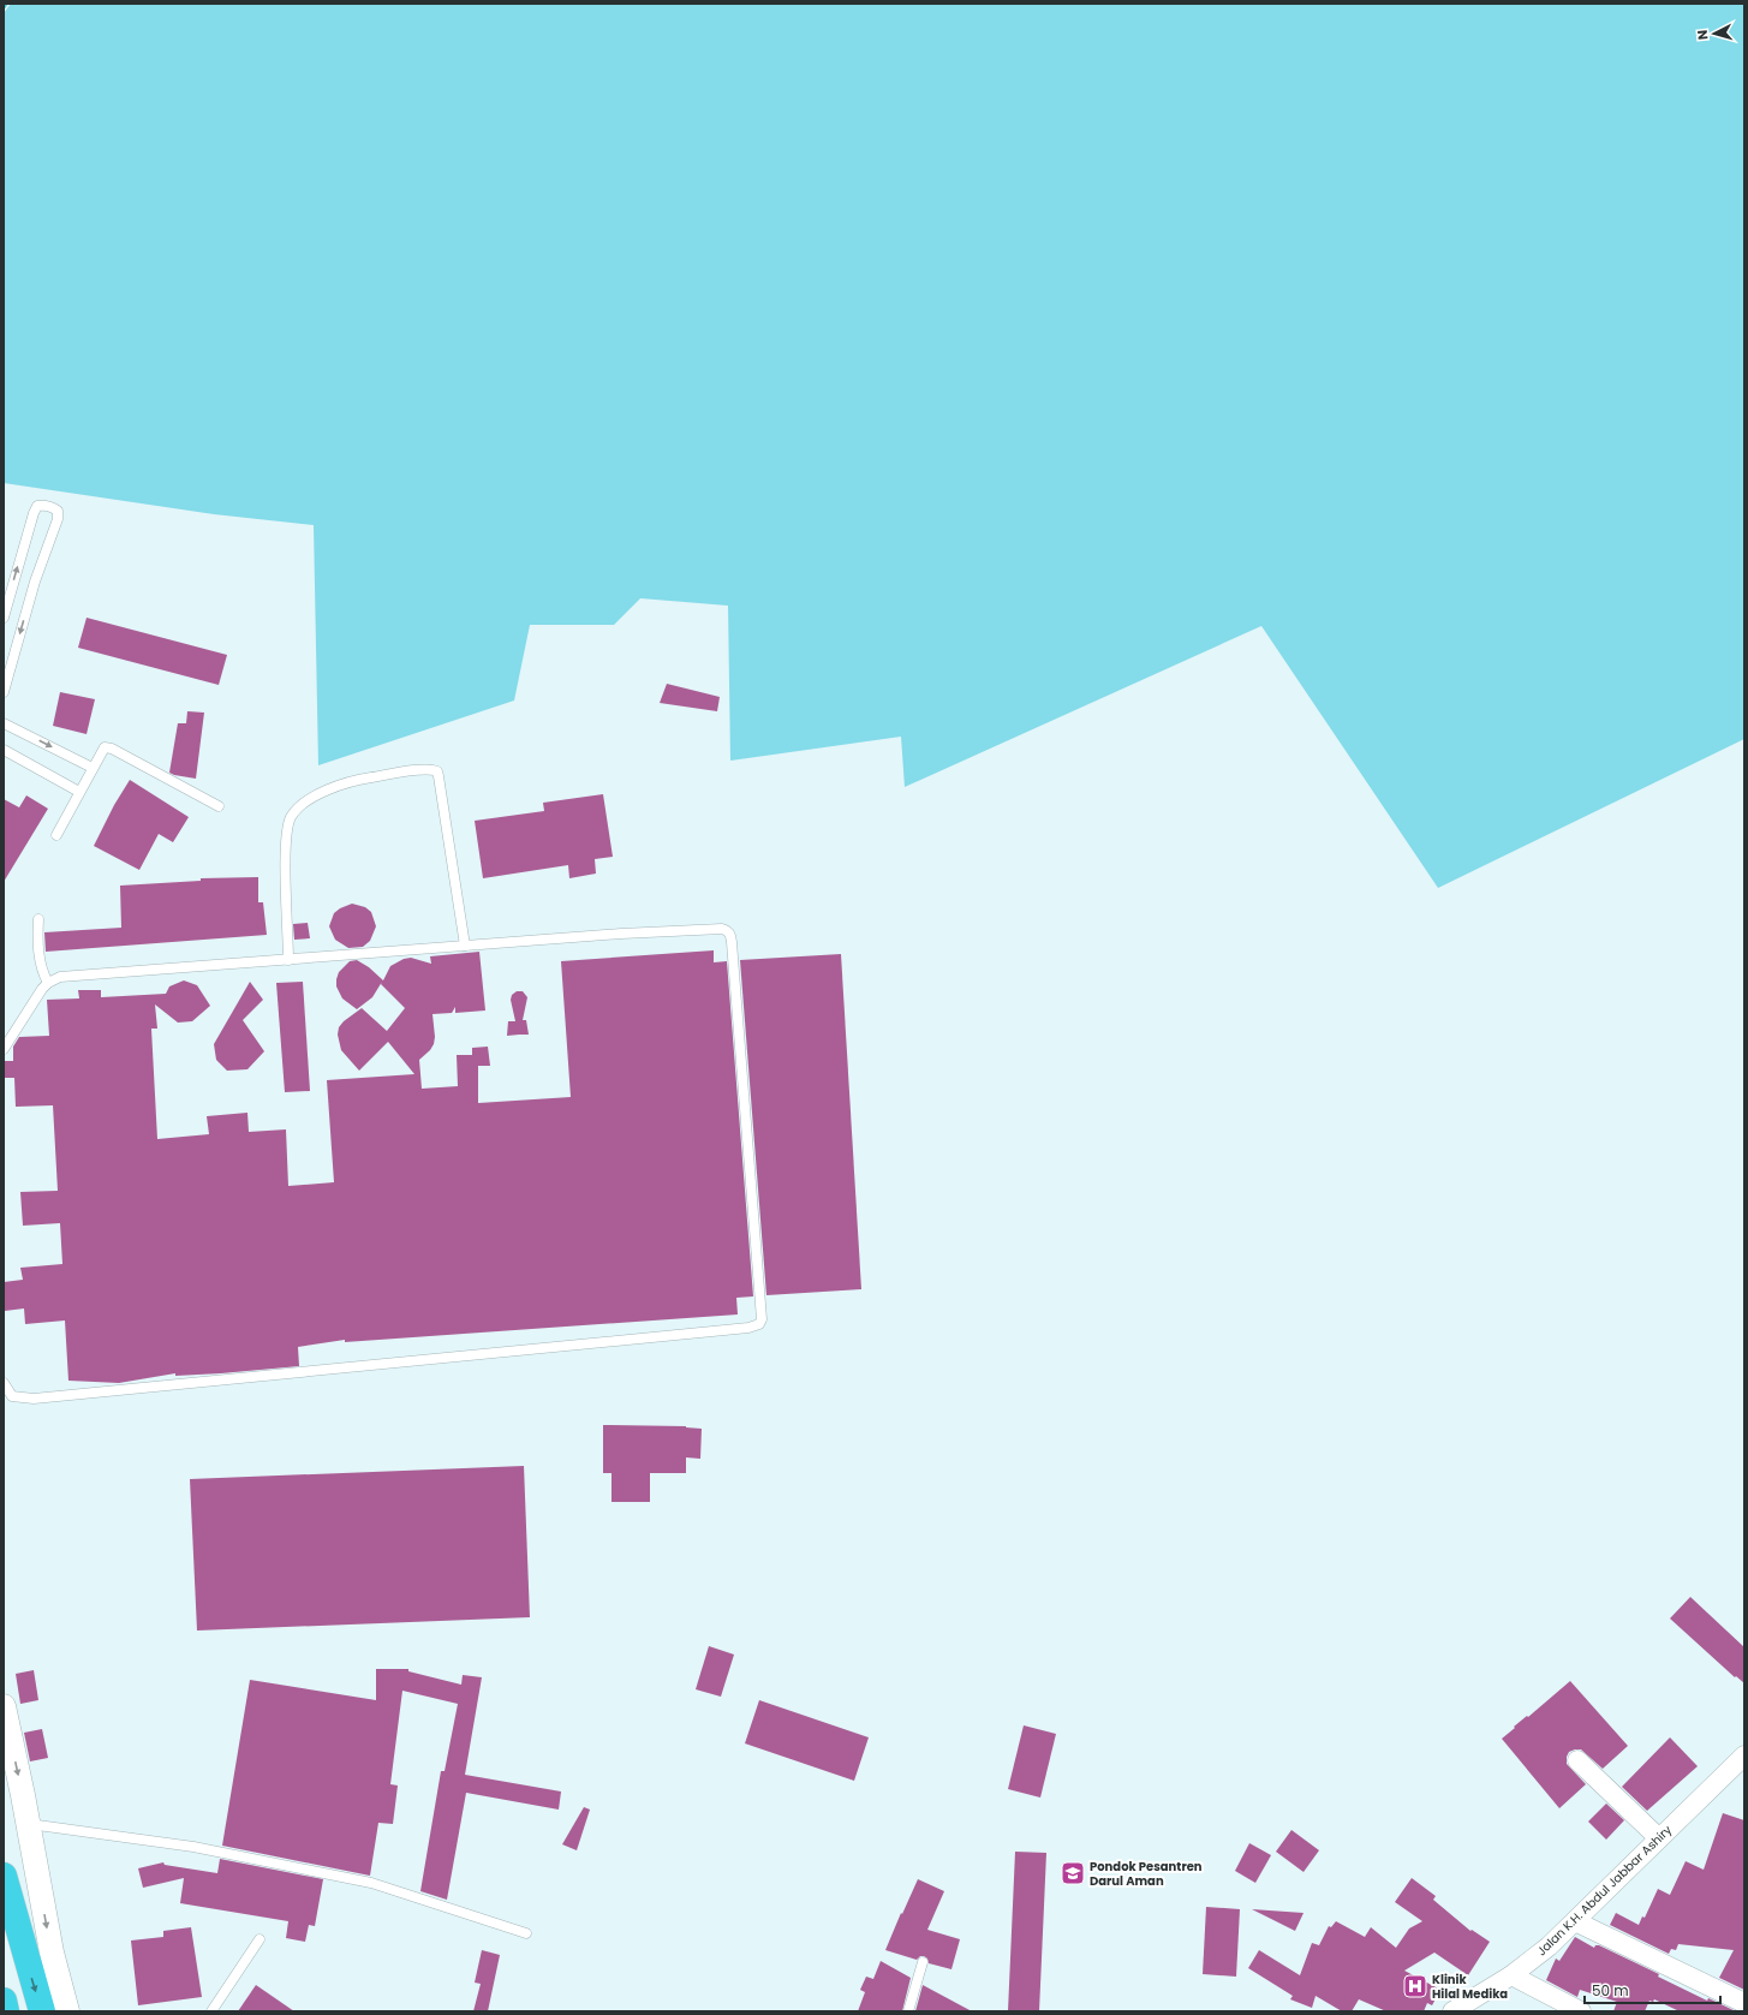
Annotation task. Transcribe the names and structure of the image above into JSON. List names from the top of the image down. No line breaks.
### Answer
{"streets":{"street":["Jalan K.H. Abdul Jabbar Ashiry"]},"places":{"school or university":["Pondok Pesantren Darul Aman"],"hospital":["Klinik Hilal Medika"]},"scale_bar":"50 m","north":"left"}
